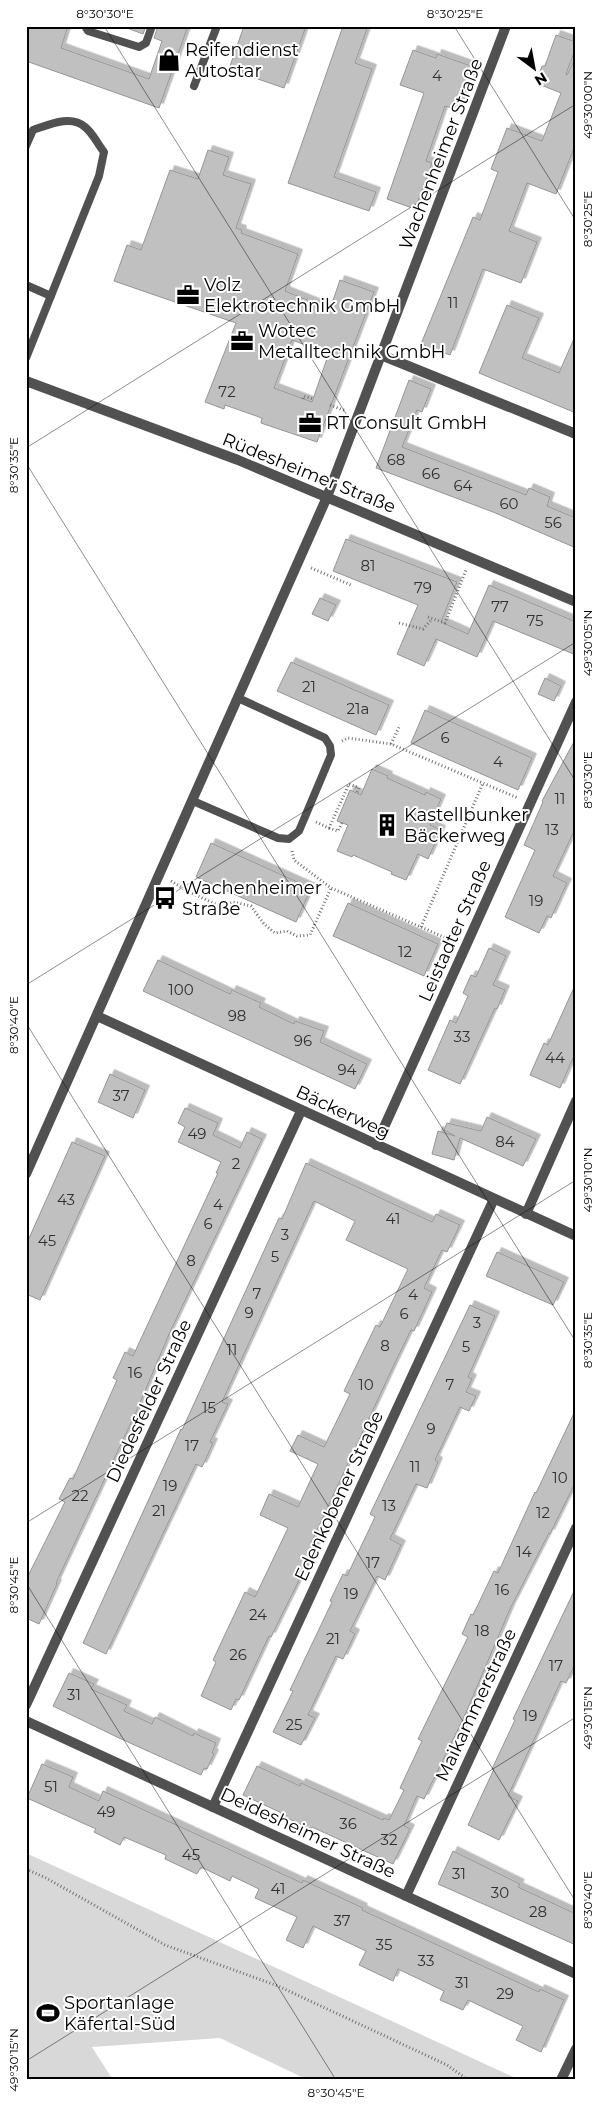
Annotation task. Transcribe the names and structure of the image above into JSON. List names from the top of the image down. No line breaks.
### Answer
{"streets":{"street":["Wachenheimer Straße","Rüdesheimer Straße","Leistadter Straße","Bäckerweg","Diedesfelder Straße","Edenkobener Straße","Maikammerstraße","Deidesheimer Straße"]},"crossings":[["Wachenheimer Straße","Rüdesheimer Straße"],["Wachenheimer Straße","Bäckerweg"],["Leistadter Straße","Bäckerweg"],["Bäckerweg","Diedesfelder Straße"],["Bäckerweg","Edenkobener Straße"],["Edenkobener Straße","Deidesheimer Straße"],["Maikammerstraße","Deidesheimer Straße"]],"places":{"shop":["Reifendienst Autostar"],"office":["Volz Elektrotechnik GmbH","Wotec Metalltechnik GmbH","RT Consult GmbH"],"building":["Kastellbunker Bäckerweg"],"bus stop":["Wachenheimer Straße"],"sports":["Sportanlage Käfertal-Süd"]},"house_numbers":["4","11","72","68","66","64","60","56","81","79","77","75","21","21a","6","4","11","13","19","12","100","98","33","96","44","94","37","49","84","2","43","4","41","6","3","45","5","8","7","4","9","6","3","8","5","11","16","10","7","15","9","17","11","10","19","22","13","21","12","14","17","16","19","24","18","21","26","17","31","19","25","51","49","36","32","45","31","41","30","28","37","35","33","31","29"],"north":"bottom right","coordinates":["8°30'30\"E","8°30'25\"E","49°30'00\"N","8°30'35\"E","49°30'05\"N","8°30'40\"E","49°30'10\"N","8°30'45\"E","49°30'15\"N"]}
